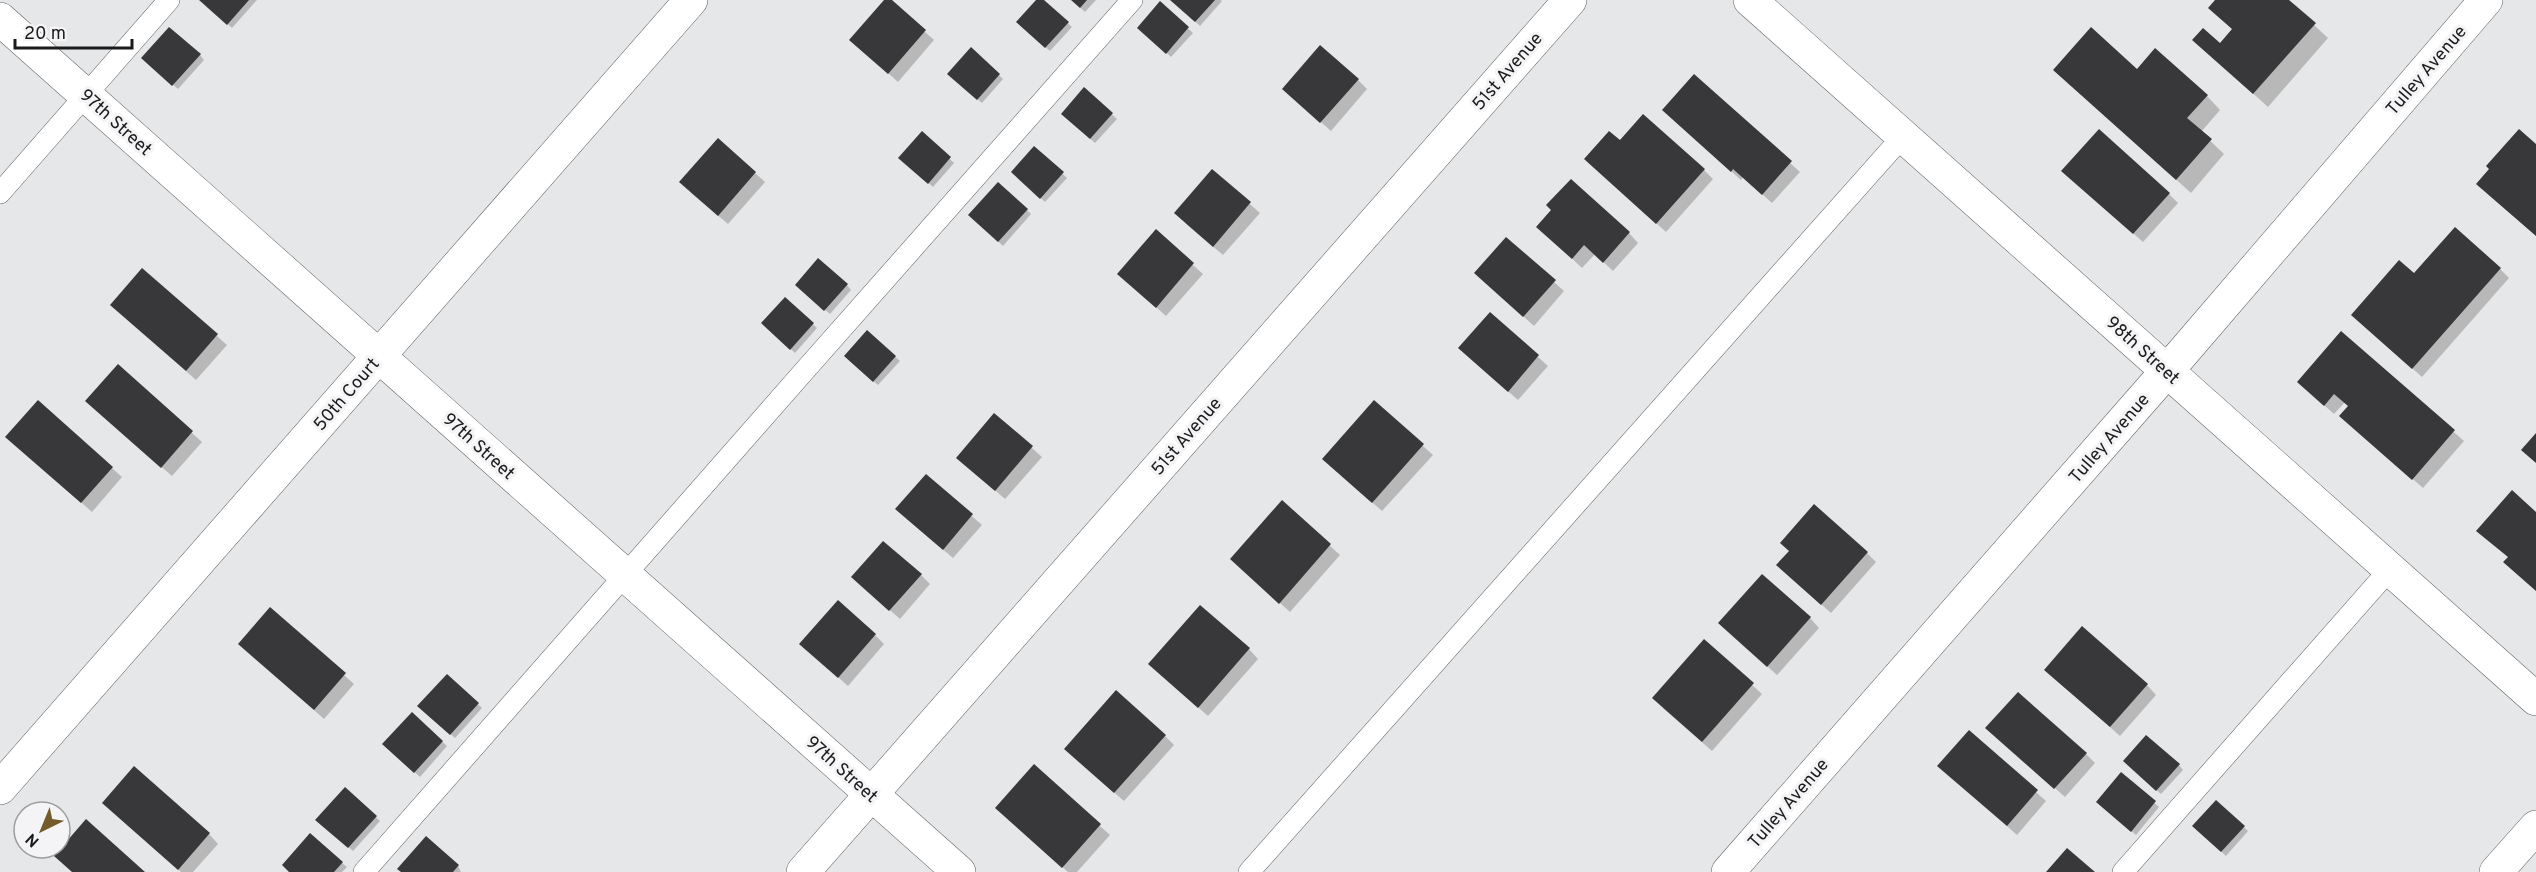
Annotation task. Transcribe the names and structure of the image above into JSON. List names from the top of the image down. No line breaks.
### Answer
{"streets":{"street":["Tulley Avenue","51st Avenue","97th Street","98th Street","50th Court"]},"crossings":[["Tulley Avenue","98th Street"],["51st Avenue","97th Street"],["97th Street","50th Court"]],"scale_bar":"20 m","north":"bottom left"}
